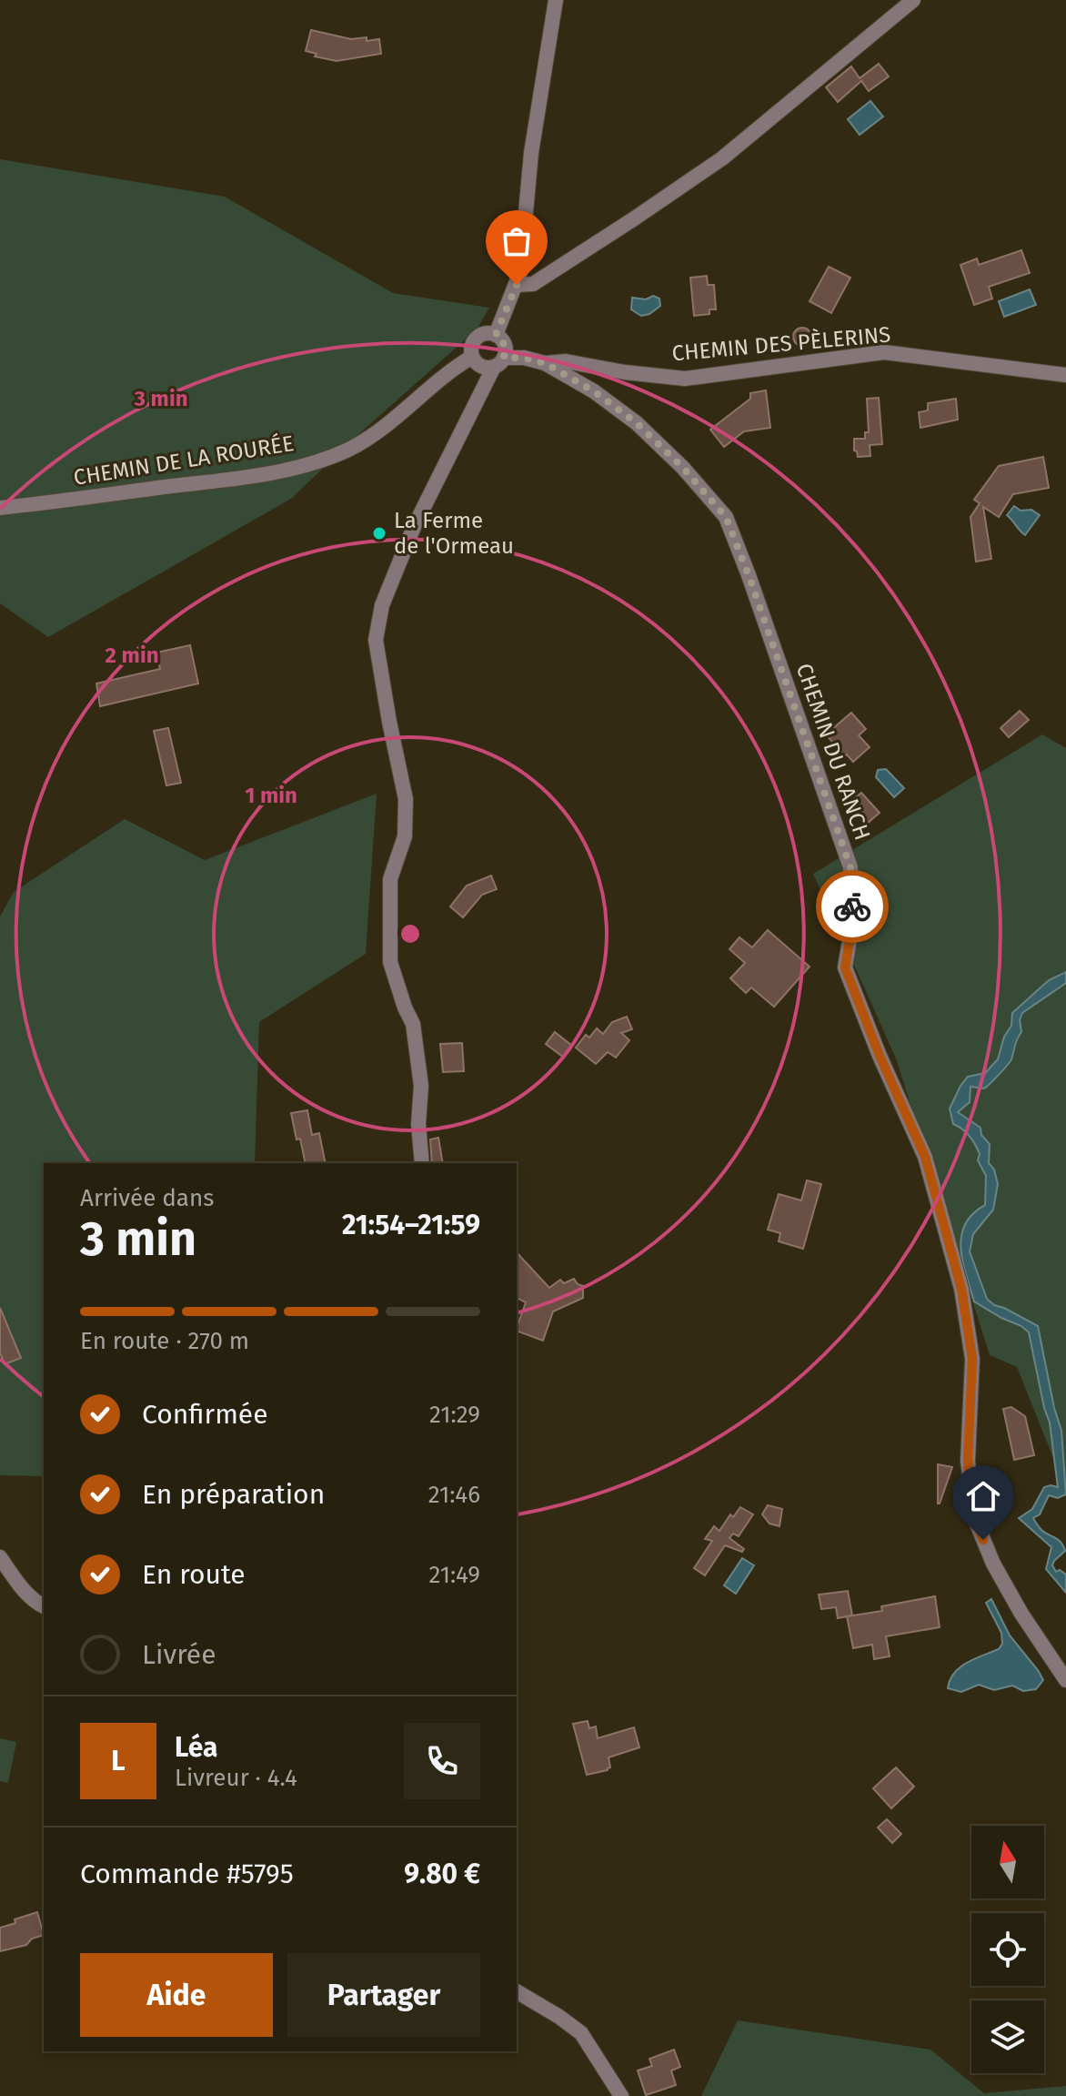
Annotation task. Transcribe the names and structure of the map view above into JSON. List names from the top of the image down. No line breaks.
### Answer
{"streets":{"street":["CHEMIN DES PÈLERINS","CHEMIN DE LA ROURÉE","CHEMIN DU RANCH"]},"crossings":[["CHEMIN DES PÈLERINS","CHEMIN DU RANCH"],["CHEMIN DE LA ROURÉE","CHEMIN DU RANCH"]],"places":["La Ferme de l'Ormeau"],"north":"top","page":{"heading":["3 min","Arrivée dans","21:54–21:59"],"panel":["Léa","Livreur · 4.4","Commande #5795","9.80 €"],"bar":"En route · 270 m","list":[["Confirmée","21:29"],["En préparation","21:46"],["En route","21:49"],"Livrée"],"round":"L","buttons":["Aide","Partager"]},"rings":["3 min","2 min","1 min"]}
